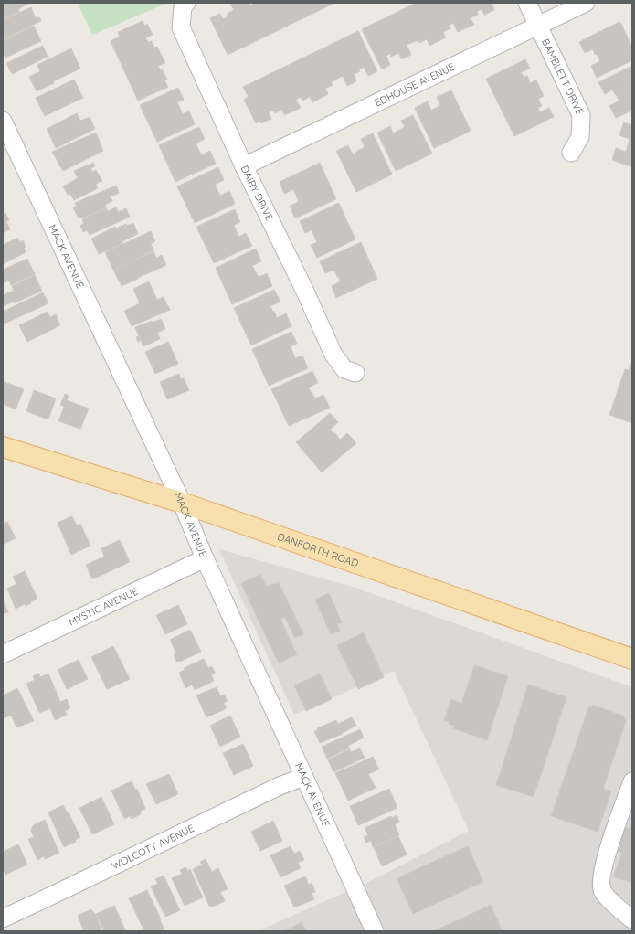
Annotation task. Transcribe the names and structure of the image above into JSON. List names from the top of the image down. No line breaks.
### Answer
{"streets":{"main road":["DANFORTH ROAD"],"street":["BAMBLETT DRIVE","EDHOUSE AVENUE","DAIRY DRIVE","MACK AVENUE","MYSTIC AVENUE","WOLCOTT AVENUE"]},"crossings":[["BAMBLETT DRIVE","EDHOUSE AVENUE"],["EDHOUSE AVENUE","DAIRY DRIVE"],["MACK AVENUE","DANFORTH ROAD"],["MACK AVENUE","MYSTIC AVENUE"],["MACK AVENUE","WOLCOTT AVENUE"]]}
